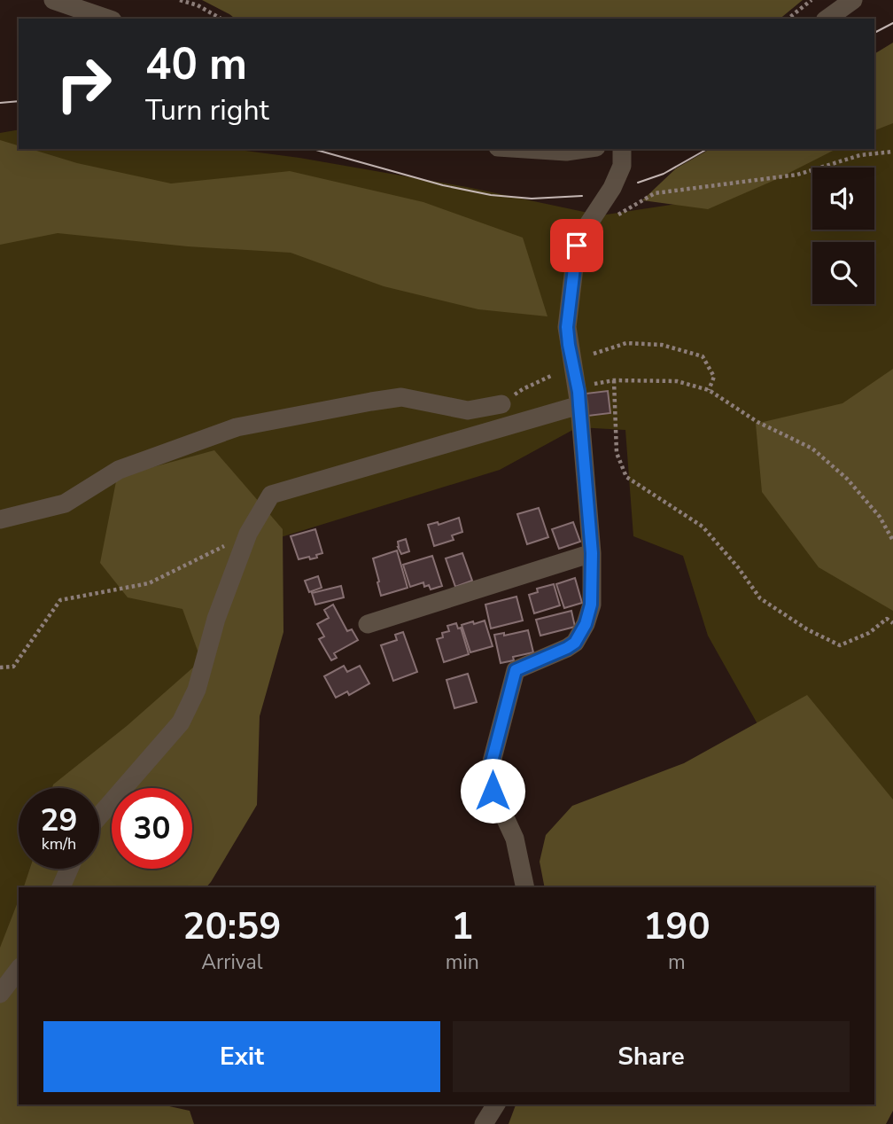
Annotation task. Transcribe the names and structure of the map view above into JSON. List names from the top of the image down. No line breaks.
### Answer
{"page":{"turn":["40 m","Turn right"],"speed":"29 km/h","limit":"30","eta":["20:59","Arrival","1","min","190","m"],"buttons":["Exit","Share"]}}
